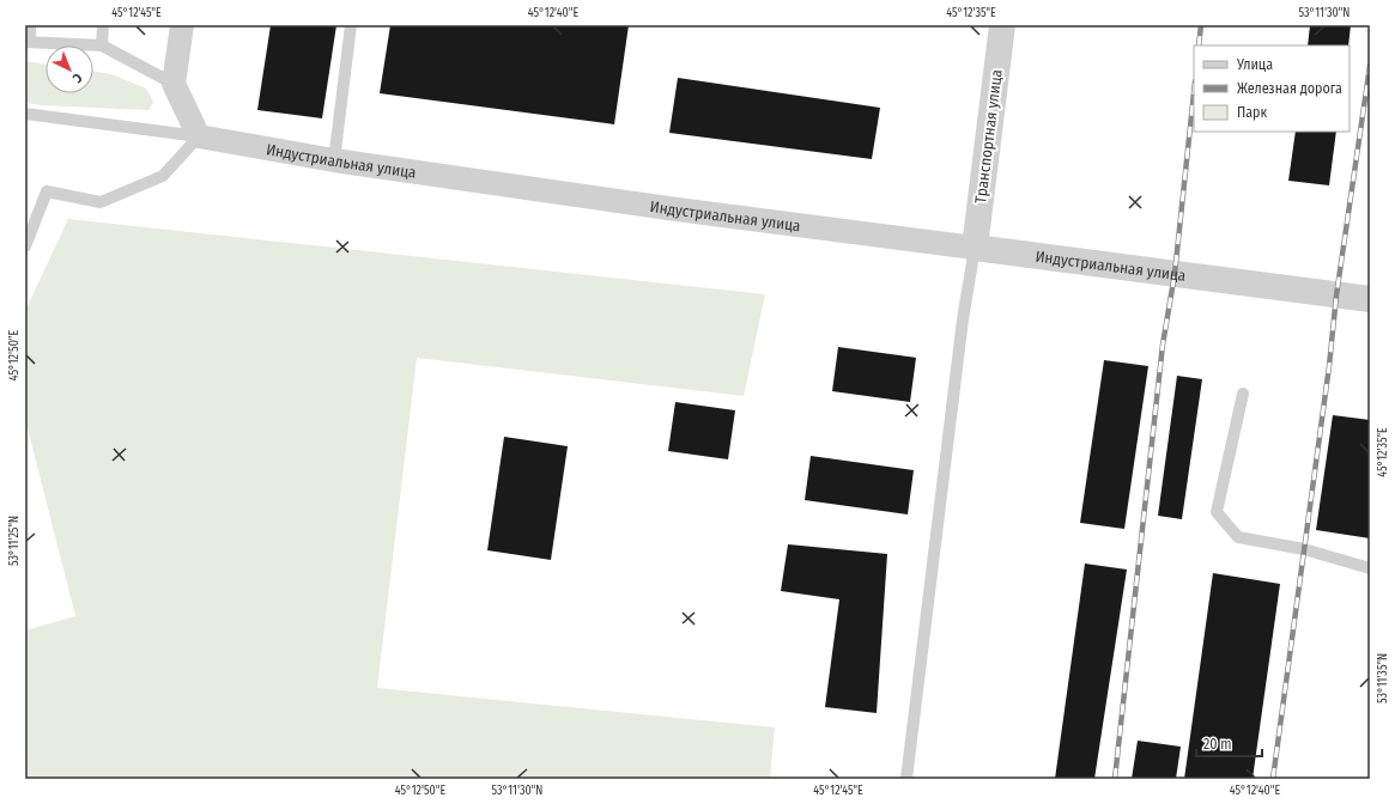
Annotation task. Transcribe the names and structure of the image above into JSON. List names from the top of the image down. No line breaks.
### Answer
{"streets":{"street":["Транспортная улица","Индустриальная улица"]},"crossings":[["Транспортная улица","Индустриальная улица"]],"legend":["Улица","Железная дорога","Парк"],"scale_bar":"20 m","north":"bottom right","coordinates":["45°12'45\"E","45°12'40\"E","45°12'35\"E","53°11'30\"N","45°12'50\"E","53°11'25\"N","53°11'35\"N"]}
